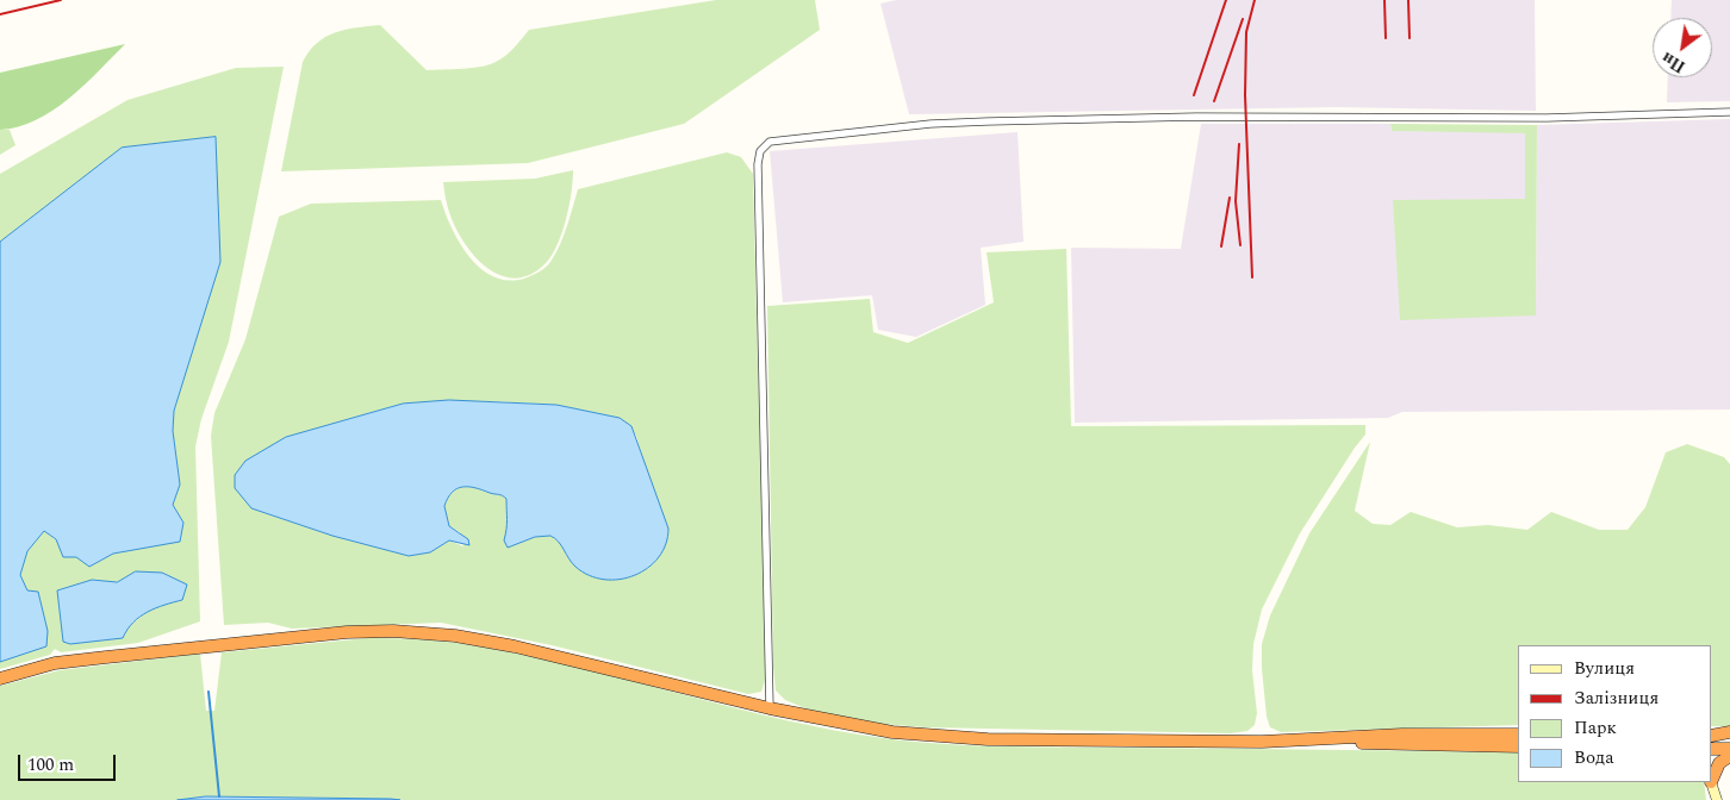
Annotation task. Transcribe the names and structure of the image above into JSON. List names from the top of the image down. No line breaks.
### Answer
{"legend":["Вулиця","Залізниця","Парк","Вода"],"scale_bar":"100 m","north":"bottom left"}
